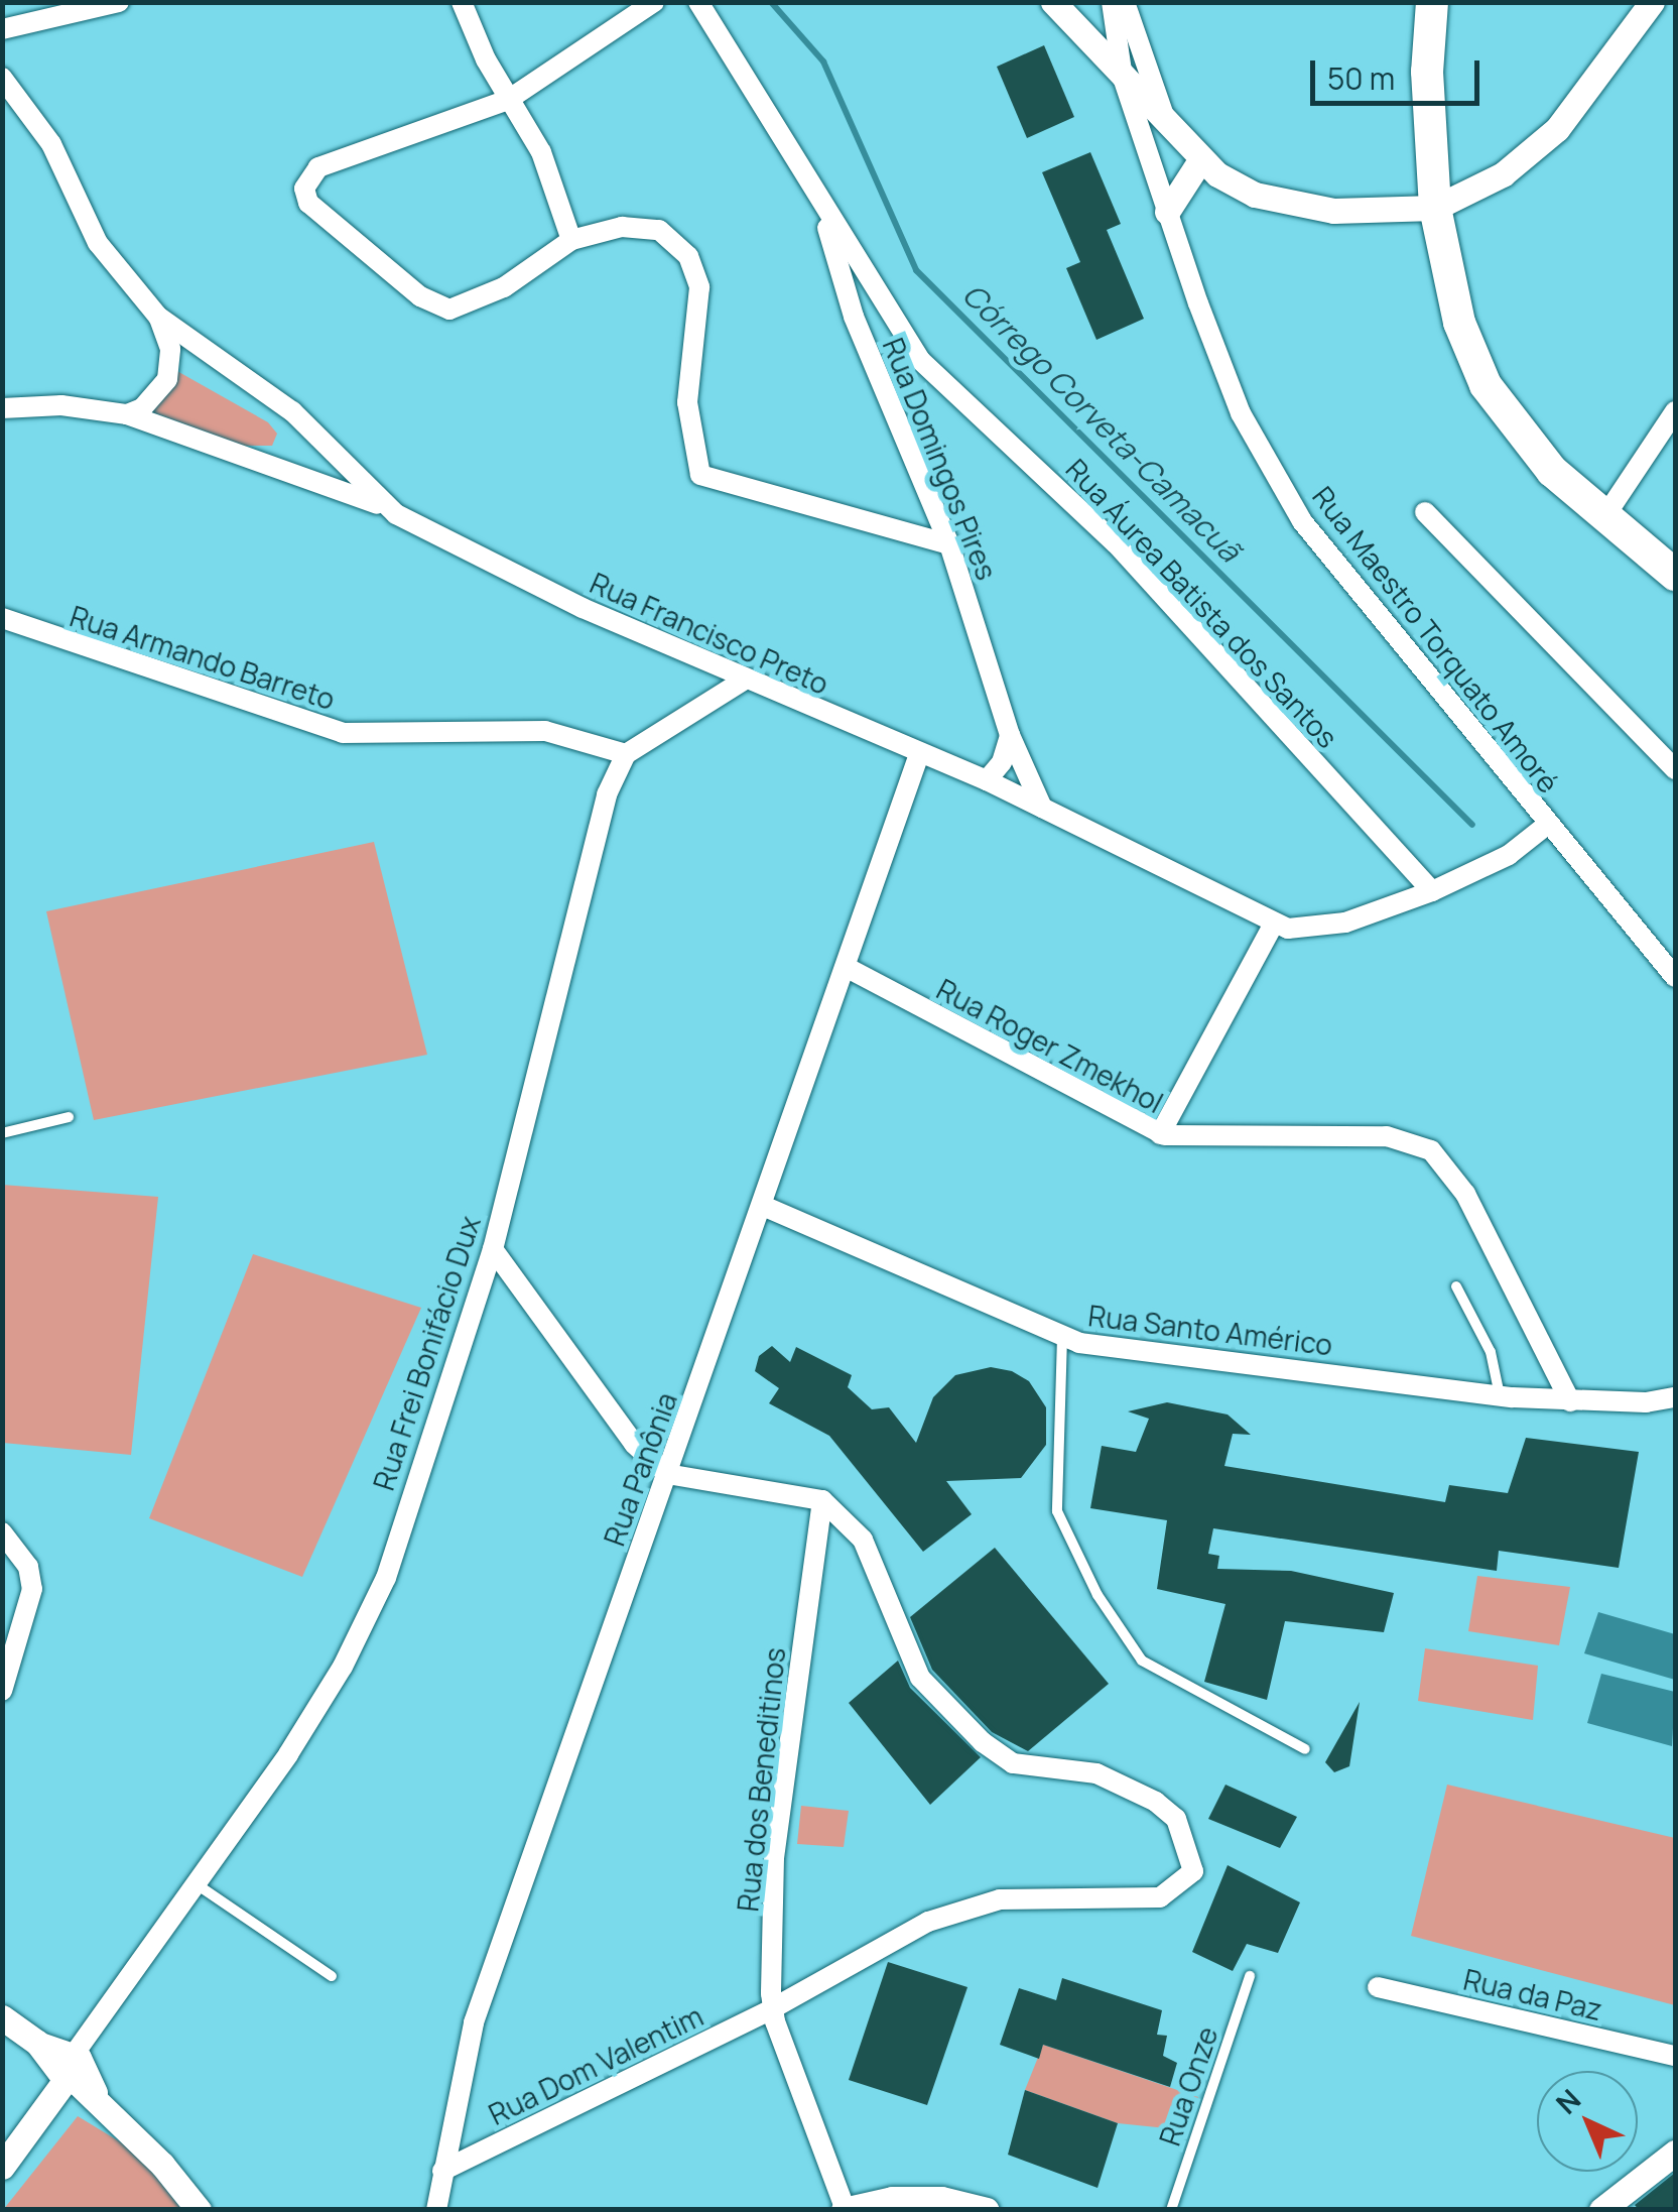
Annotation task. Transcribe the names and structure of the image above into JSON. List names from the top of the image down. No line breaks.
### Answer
{"streets":{"street":["Rua Domingos Pires","Rua Áurea Batista dos Santos","Rua Francisco Preto","Rua Maestro Torquato Amoré","Rua Armando Barreto","Rua Roger Zmekhol","Rua Santo Américo","Rua Frei Bonifácio Dux","Rua Panônia","Rua dos Beneditinos","Rua da Paz","Rua Dom Valentim"],"lane":["Rua Onze"]},"crossings":[["Rua Domingos Pires","Rua Áurea Batista dos Santos"],["Rua Domingos Pires","Rua Francisco Preto"],["Rua Áurea Batista dos Santos","Rua Francisco Preto"],["Rua Francisco Preto","Rua Maestro Torquato Amoré"],["Rua Francisco Preto","Rua Panônia"],["Rua Armando Barreto","Rua Frei Bonifácio Dux"],["Rua Roger Zmekhol","Rua Santo Américo"],["Rua Roger Zmekhol","Rua Panônia"],["Rua Santo Américo","Rua Panônia"],["Rua Panônia","Rua Dom Valentim"],["Rua dos Beneditinos","Rua Dom Valentim"]],"water":["Córrego Corveta-Camacuã"],"scale_bar":"50 m","north":"top left"}
